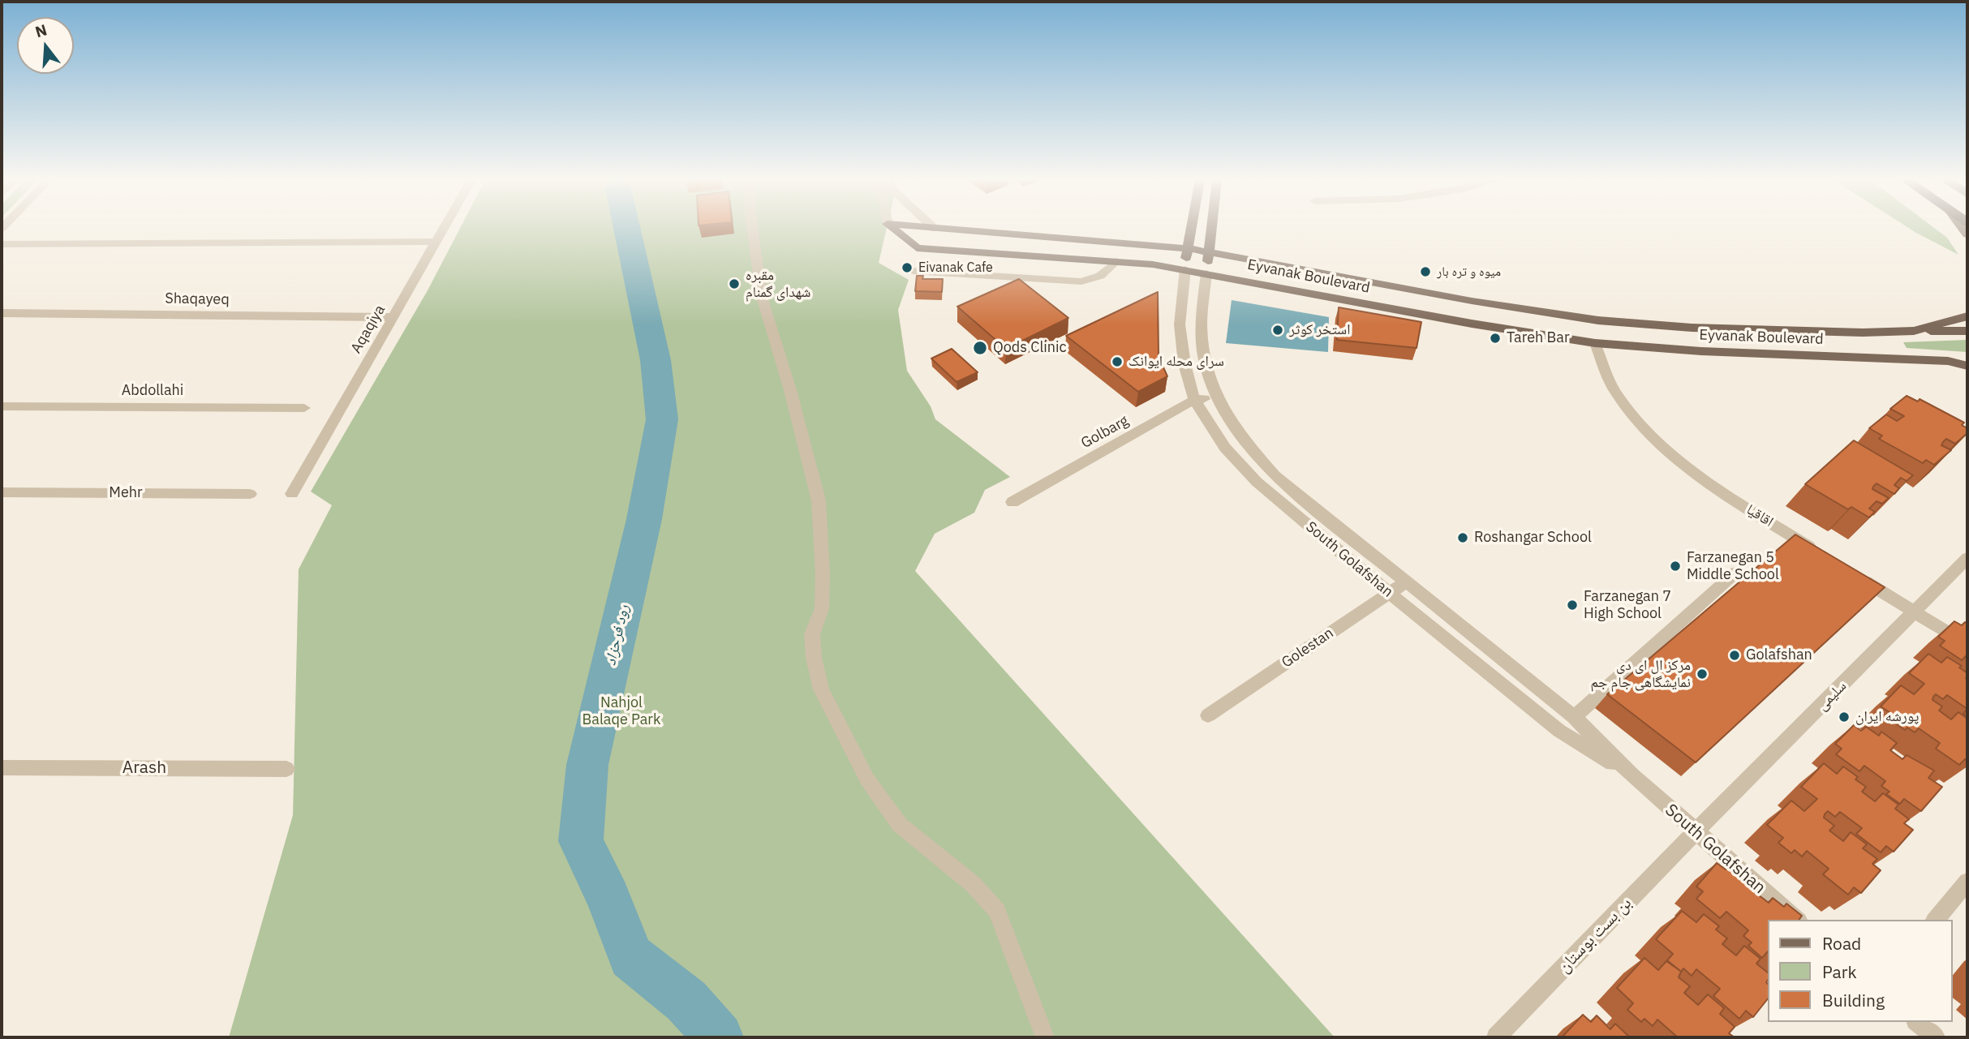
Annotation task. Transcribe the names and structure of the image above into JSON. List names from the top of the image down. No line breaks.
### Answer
{"streets":{"main road":["Eyvanak Boulevard"],"street":["Shaqayeq","Aqaqiya","Abdollahi","Golbarg","Mehr","اقاقیا","South Golafshan","Golestan","سلیمی","Arash","بن بست بوستان"]},"crossings":[["Eyvanak Boulevard","اقاقیا"],["Eyvanak Boulevard","South Golafshan"],["Shaqayeq","Aqaqiya"],["Golbarg","South Golafshan"],["South Golafshan","Golestan"],["South Golafshan","سلیمی"],["South Golafshan","بن بست بوستان"],["سلیمی","بن بست بوستان"]],"water":["رود فرحزاد"],"parks":["Nahjol Balaqe Park"],"places":["Eivanak Cafe","میوه و تره بار","مقبره شهدای گمنام","استخر کوثر","Tareh Bar","Qods Clinic","سرای محله ایوانک","Roshangar School","Farzanegan 5 Middle School","Farzanegan 7 High School","Golafshan","مرکز ال ای دی نمایشگاهی جام جم","پورشه ایران"],"legend":["Road","Park","Building"],"north":"top"}
